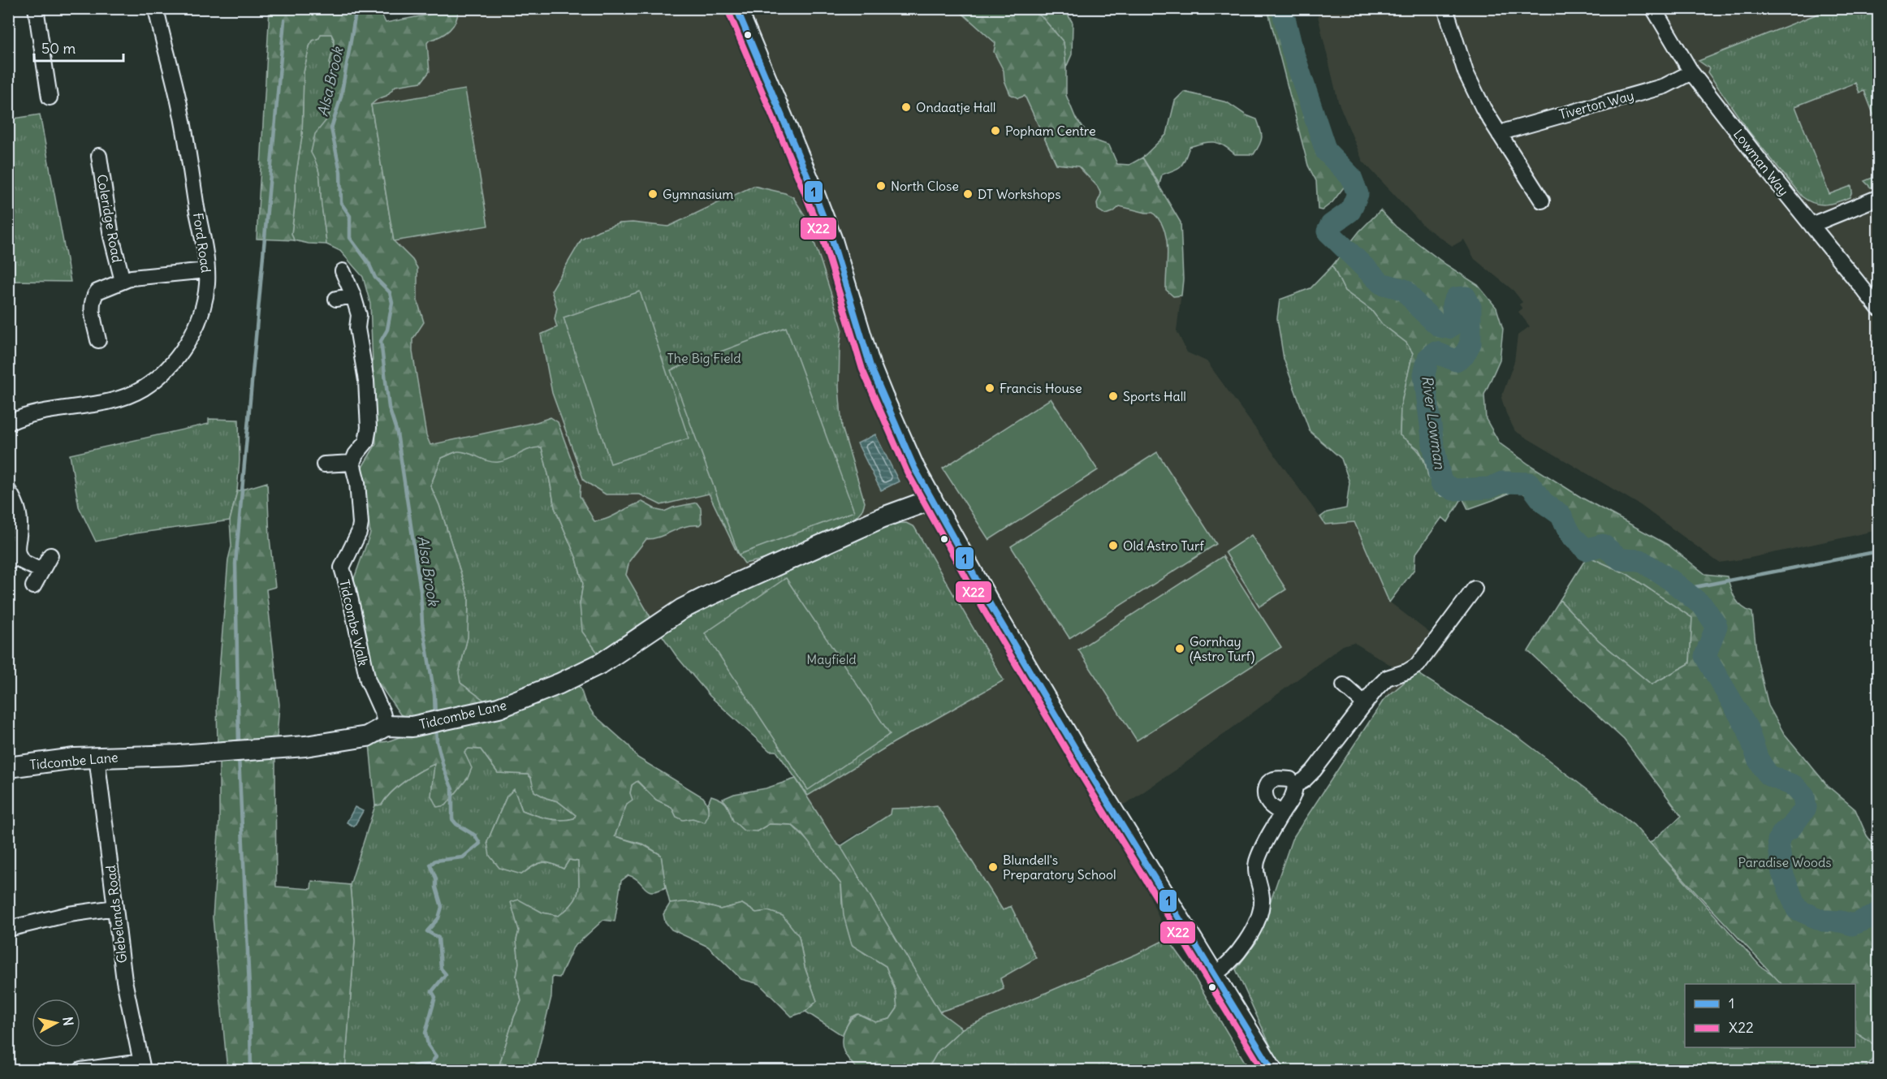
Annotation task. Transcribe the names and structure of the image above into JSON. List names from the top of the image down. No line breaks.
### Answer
{"streets":{"street":["Tiverton Way","Lowman Way","Coleridge Road","Ford Road","Tidcombe Walk","Tidcombe Lane","Glebelands Road"]},"crossings":[["Tiverton Way","Lowman Way"],["Tidcombe Walk","Tidcombe Lane"],["Tidcombe Lane","Glebelands Road"]],"water":["Alsa Brook","River Lowman"],"parks":["The Big Field","Mayfield","Paradise Woods"],"places":["Ondaatje Hall","Popham Centre","North Close","Gymnasium","DT Workshops","Francis House","Sports Hall","Old Astro Turf","Gornhay (Astro Turf)","Blundell's Preparatory School"],"lines":["transit line 1","transit line X22"],"legend":["1","X22"],"scale_bar":"50 m","north":"right"}
